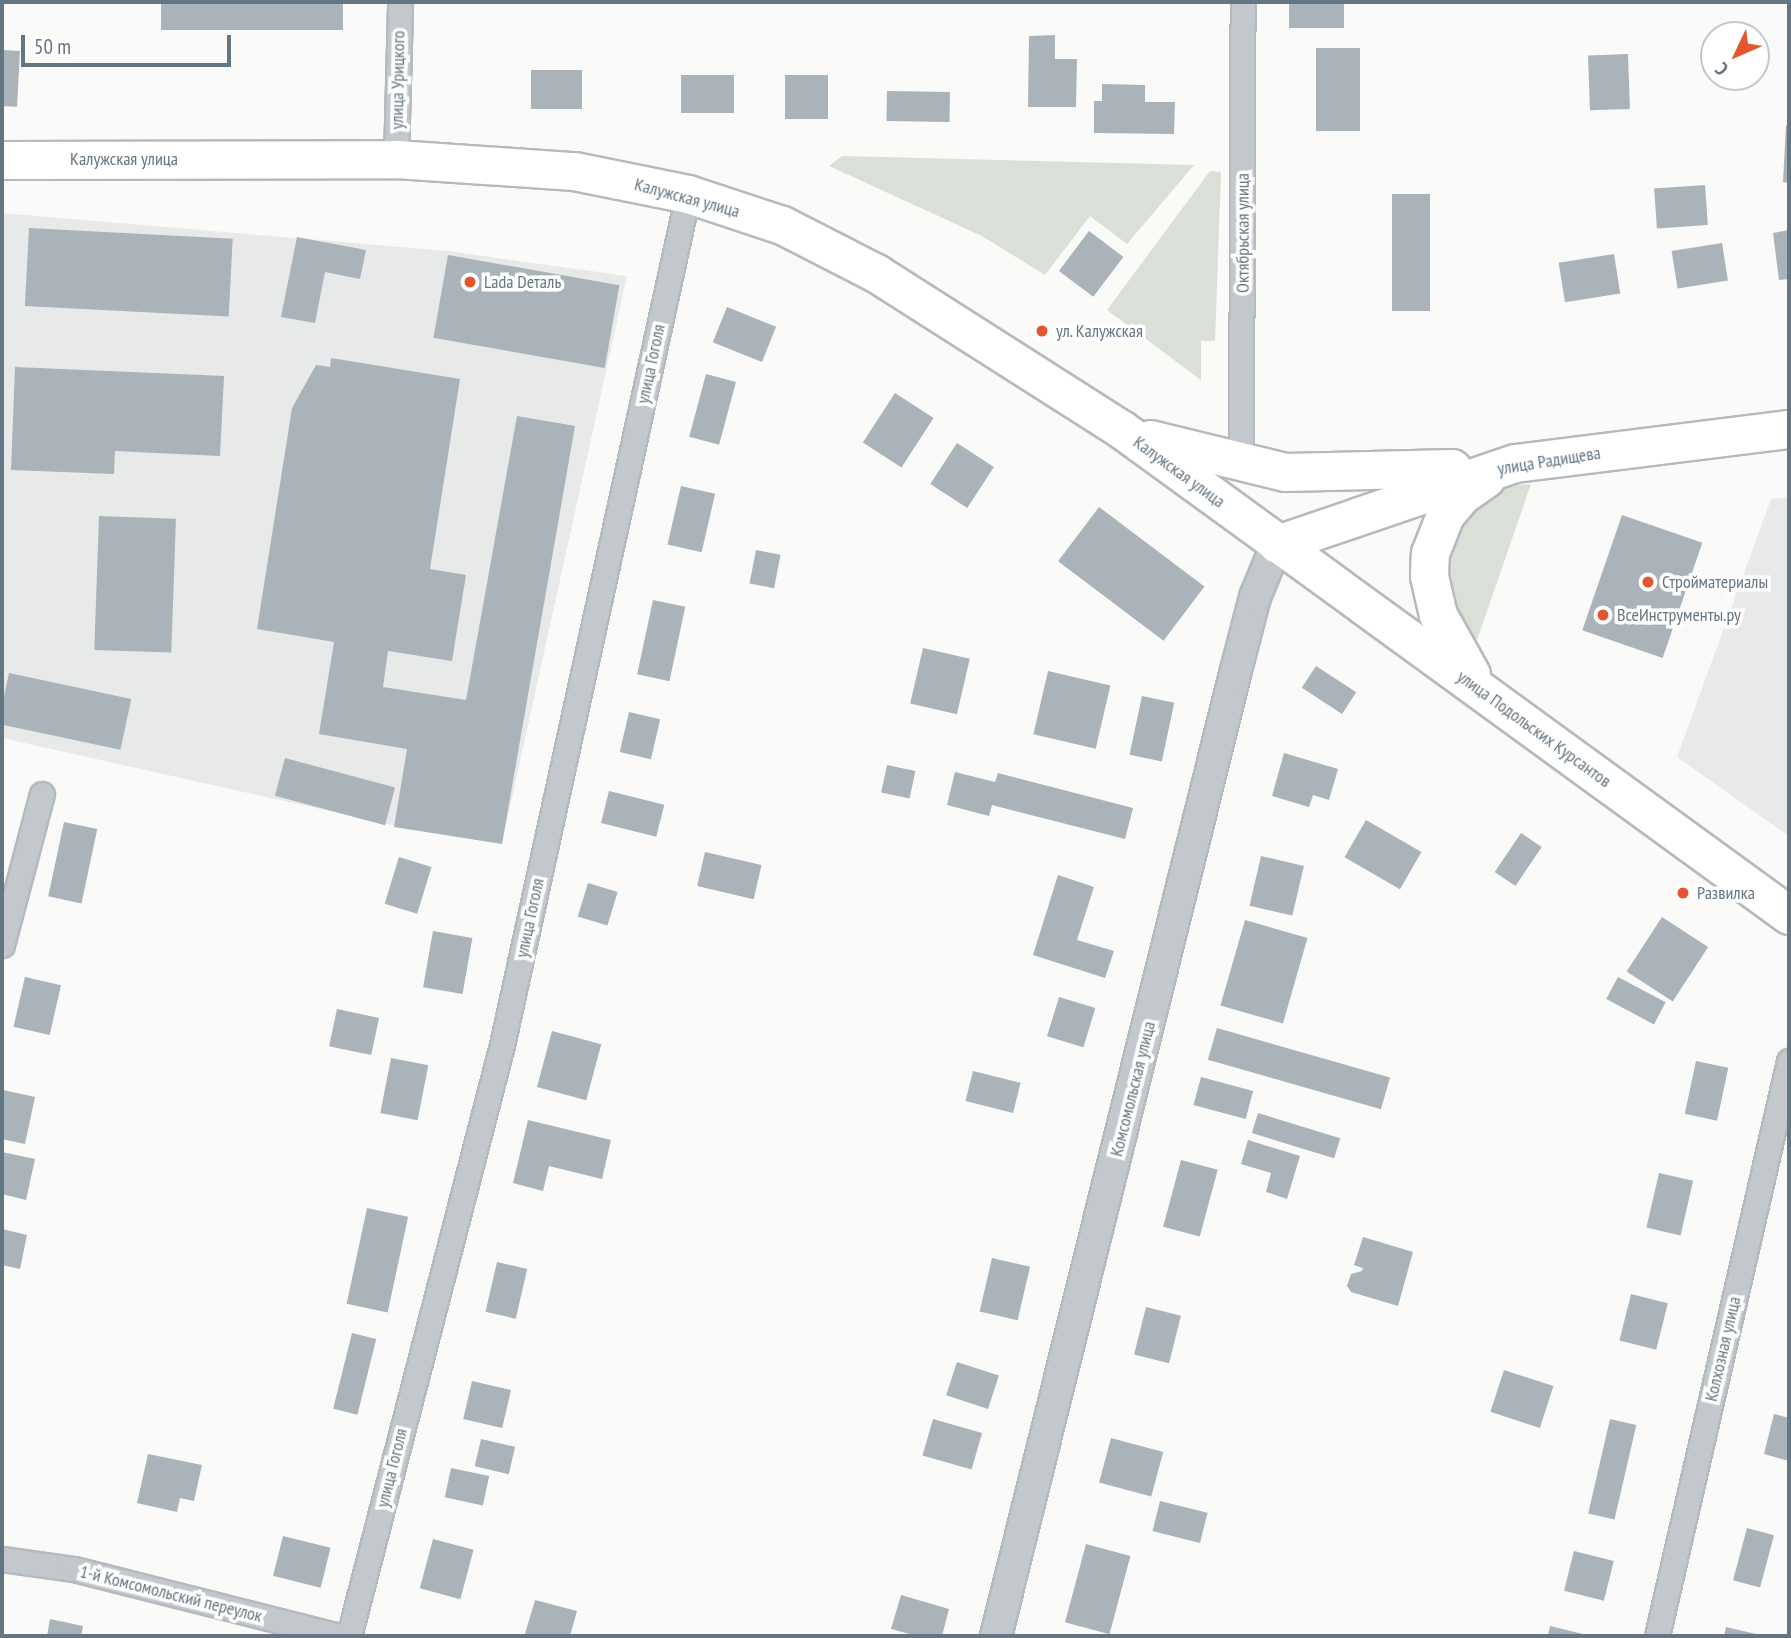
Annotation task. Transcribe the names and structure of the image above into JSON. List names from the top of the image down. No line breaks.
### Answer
{"streets":{"main road":["Калужская улица","улица Радищева","улица Подольских Курсантов"],"street":["улица Урицкого","Октябрьская улица","улица Гоголя","Комсомольская улица","Колхозная улица","1-й Комсомольский переулок"]},"crossings":[["улица Урицкого","Калужская улица"],["Калужская улица","улица Гоголя"],["Калужская улица","улица Радищева"],["Калужская улица","улица Подольских Курсантов"],["Калужская улица","Комсомольская улица"],["улица Радищева","улица Подольских Курсантов"],["улица Радищева","Комсомольская улица"],["улица Подольских Курсантов","Комсомольская улица"]],"places":["Lada Dеталь","ул. Калужская","Стройматериалы","ВсеИнструменты.ру","Развилка"],"scale_bar":"50 m","north":"bottom left"}
